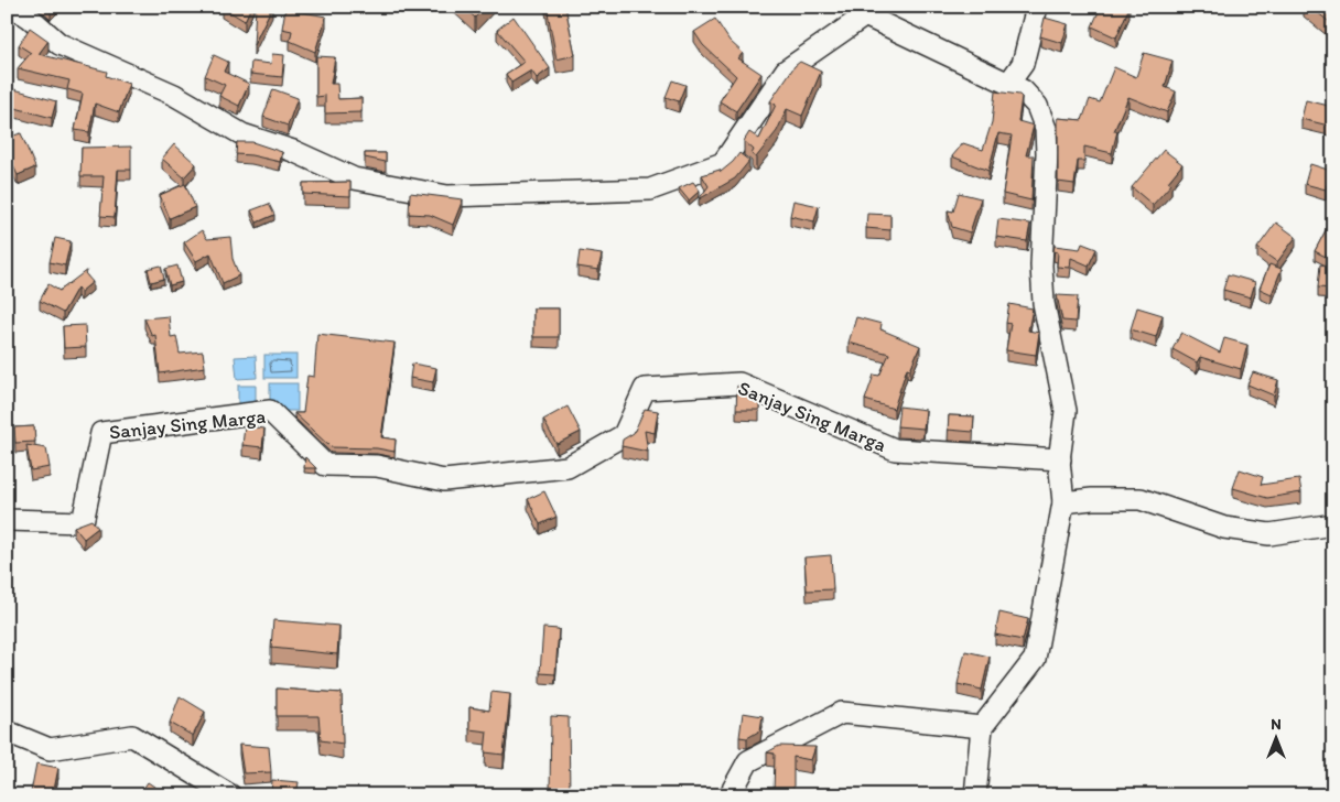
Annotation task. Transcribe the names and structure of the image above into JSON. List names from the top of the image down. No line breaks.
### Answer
{"streets":{"street":["Sanjay Sing Marga"]},"north":"top"}
